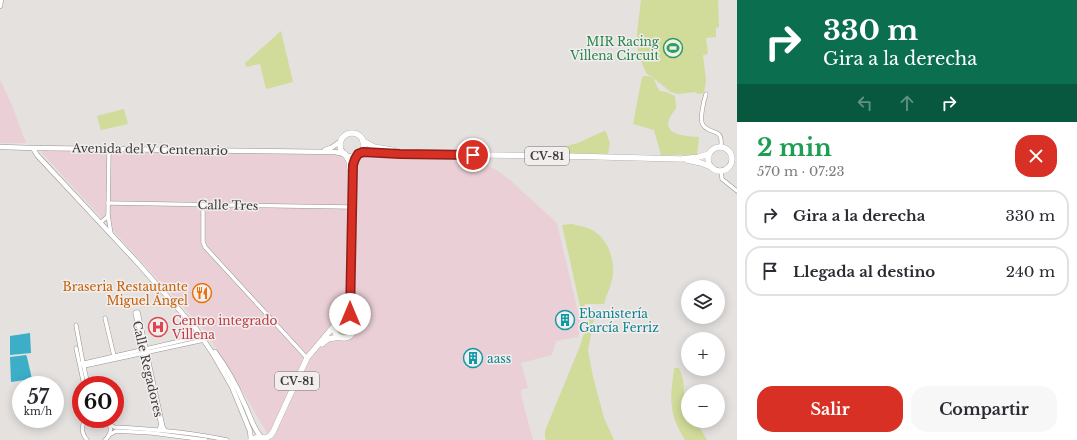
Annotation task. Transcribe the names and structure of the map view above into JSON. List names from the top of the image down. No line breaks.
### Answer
{"streets":{"main road":["CV-81"],"street":["Avenida del V Centenario","Calle Tres","Calle Regadores"]},"crossings":[["Avenida del V Centenario","CV-81"],["CV-81","Calle Tres"]],"places":{"sports":["MIR Racing Villena Circuit"],"restaurant":["Braseria Restautante Miguel Ángel"],"building":["Ebanistería García Ferriz","aass"],"hospital":["Centro integrado Villena"]},"page":{"turn":["330 m","Gira a la derecha"],"heading":["2 min","570 m · 07:23"],"list":[{"name":"Gira a la derecha","value":"330 m"},{"name":"Llegada al destino","value":"240 m"}],"map_buttons":["+","−"],"speed":"57 km/h","limit":"60","buttons":["Salir","Compartir"]}}
